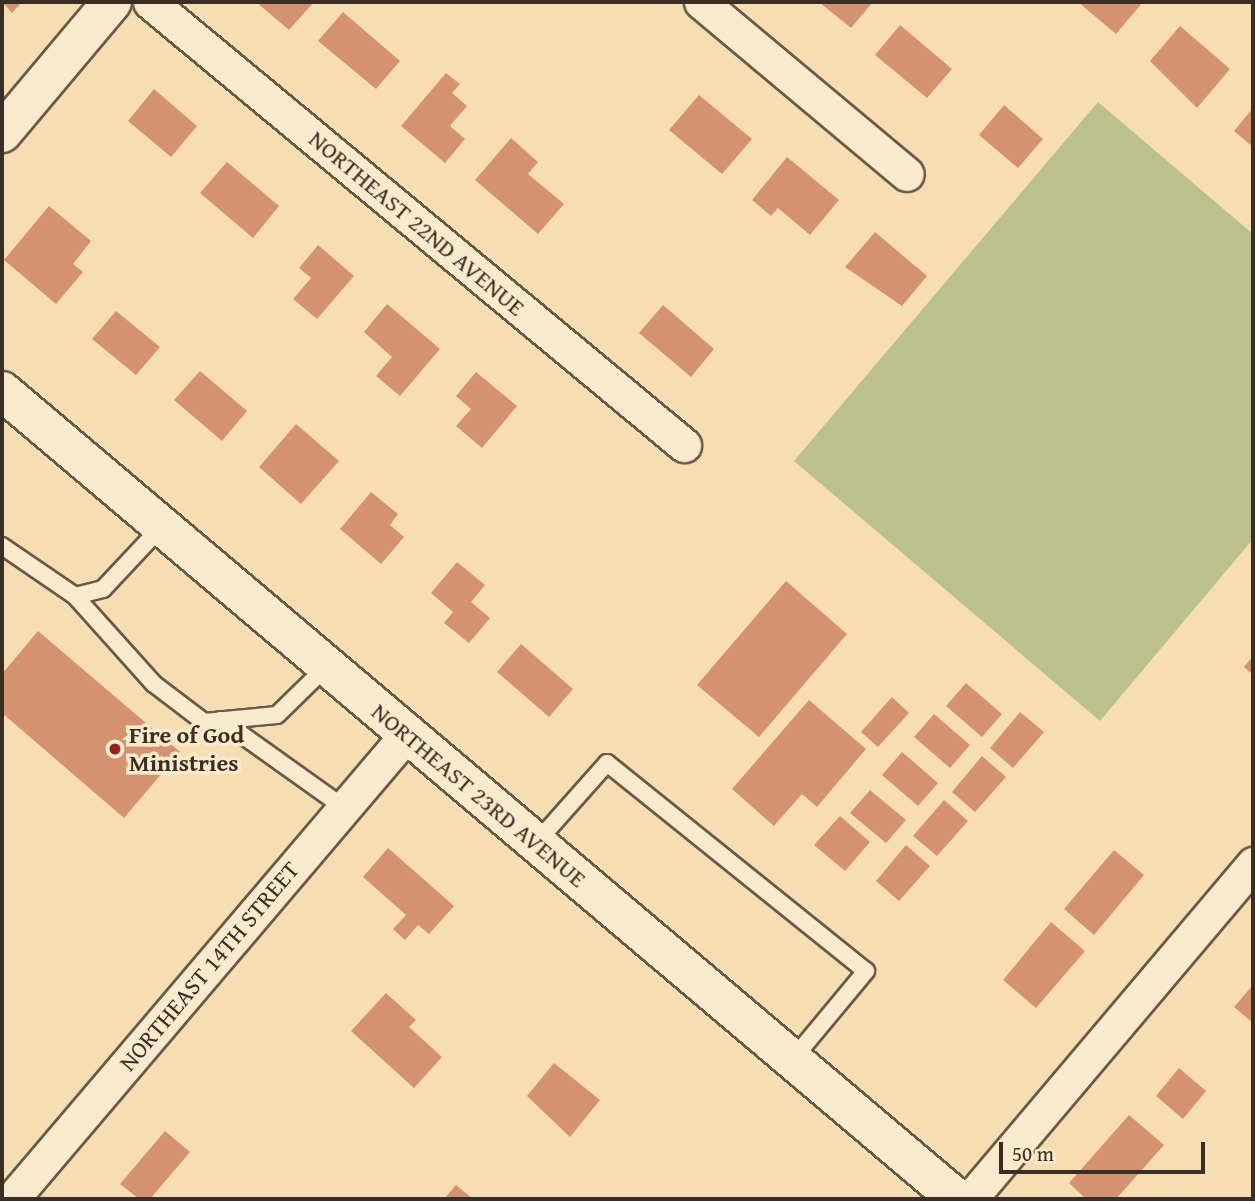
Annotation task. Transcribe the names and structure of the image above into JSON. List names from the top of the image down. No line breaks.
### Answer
{"streets":{"main road":["NORTHEAST 23RD AVENUE"],"street":["NORTHEAST 22ND AVENUE","NORTHEAST 14TH STREET"]},"crossings":[["NORTHEAST 23RD AVENUE","NORTHEAST 14TH STREET"]],"places":["Fire of God Ministries"],"scale_bar":"50 m"}
